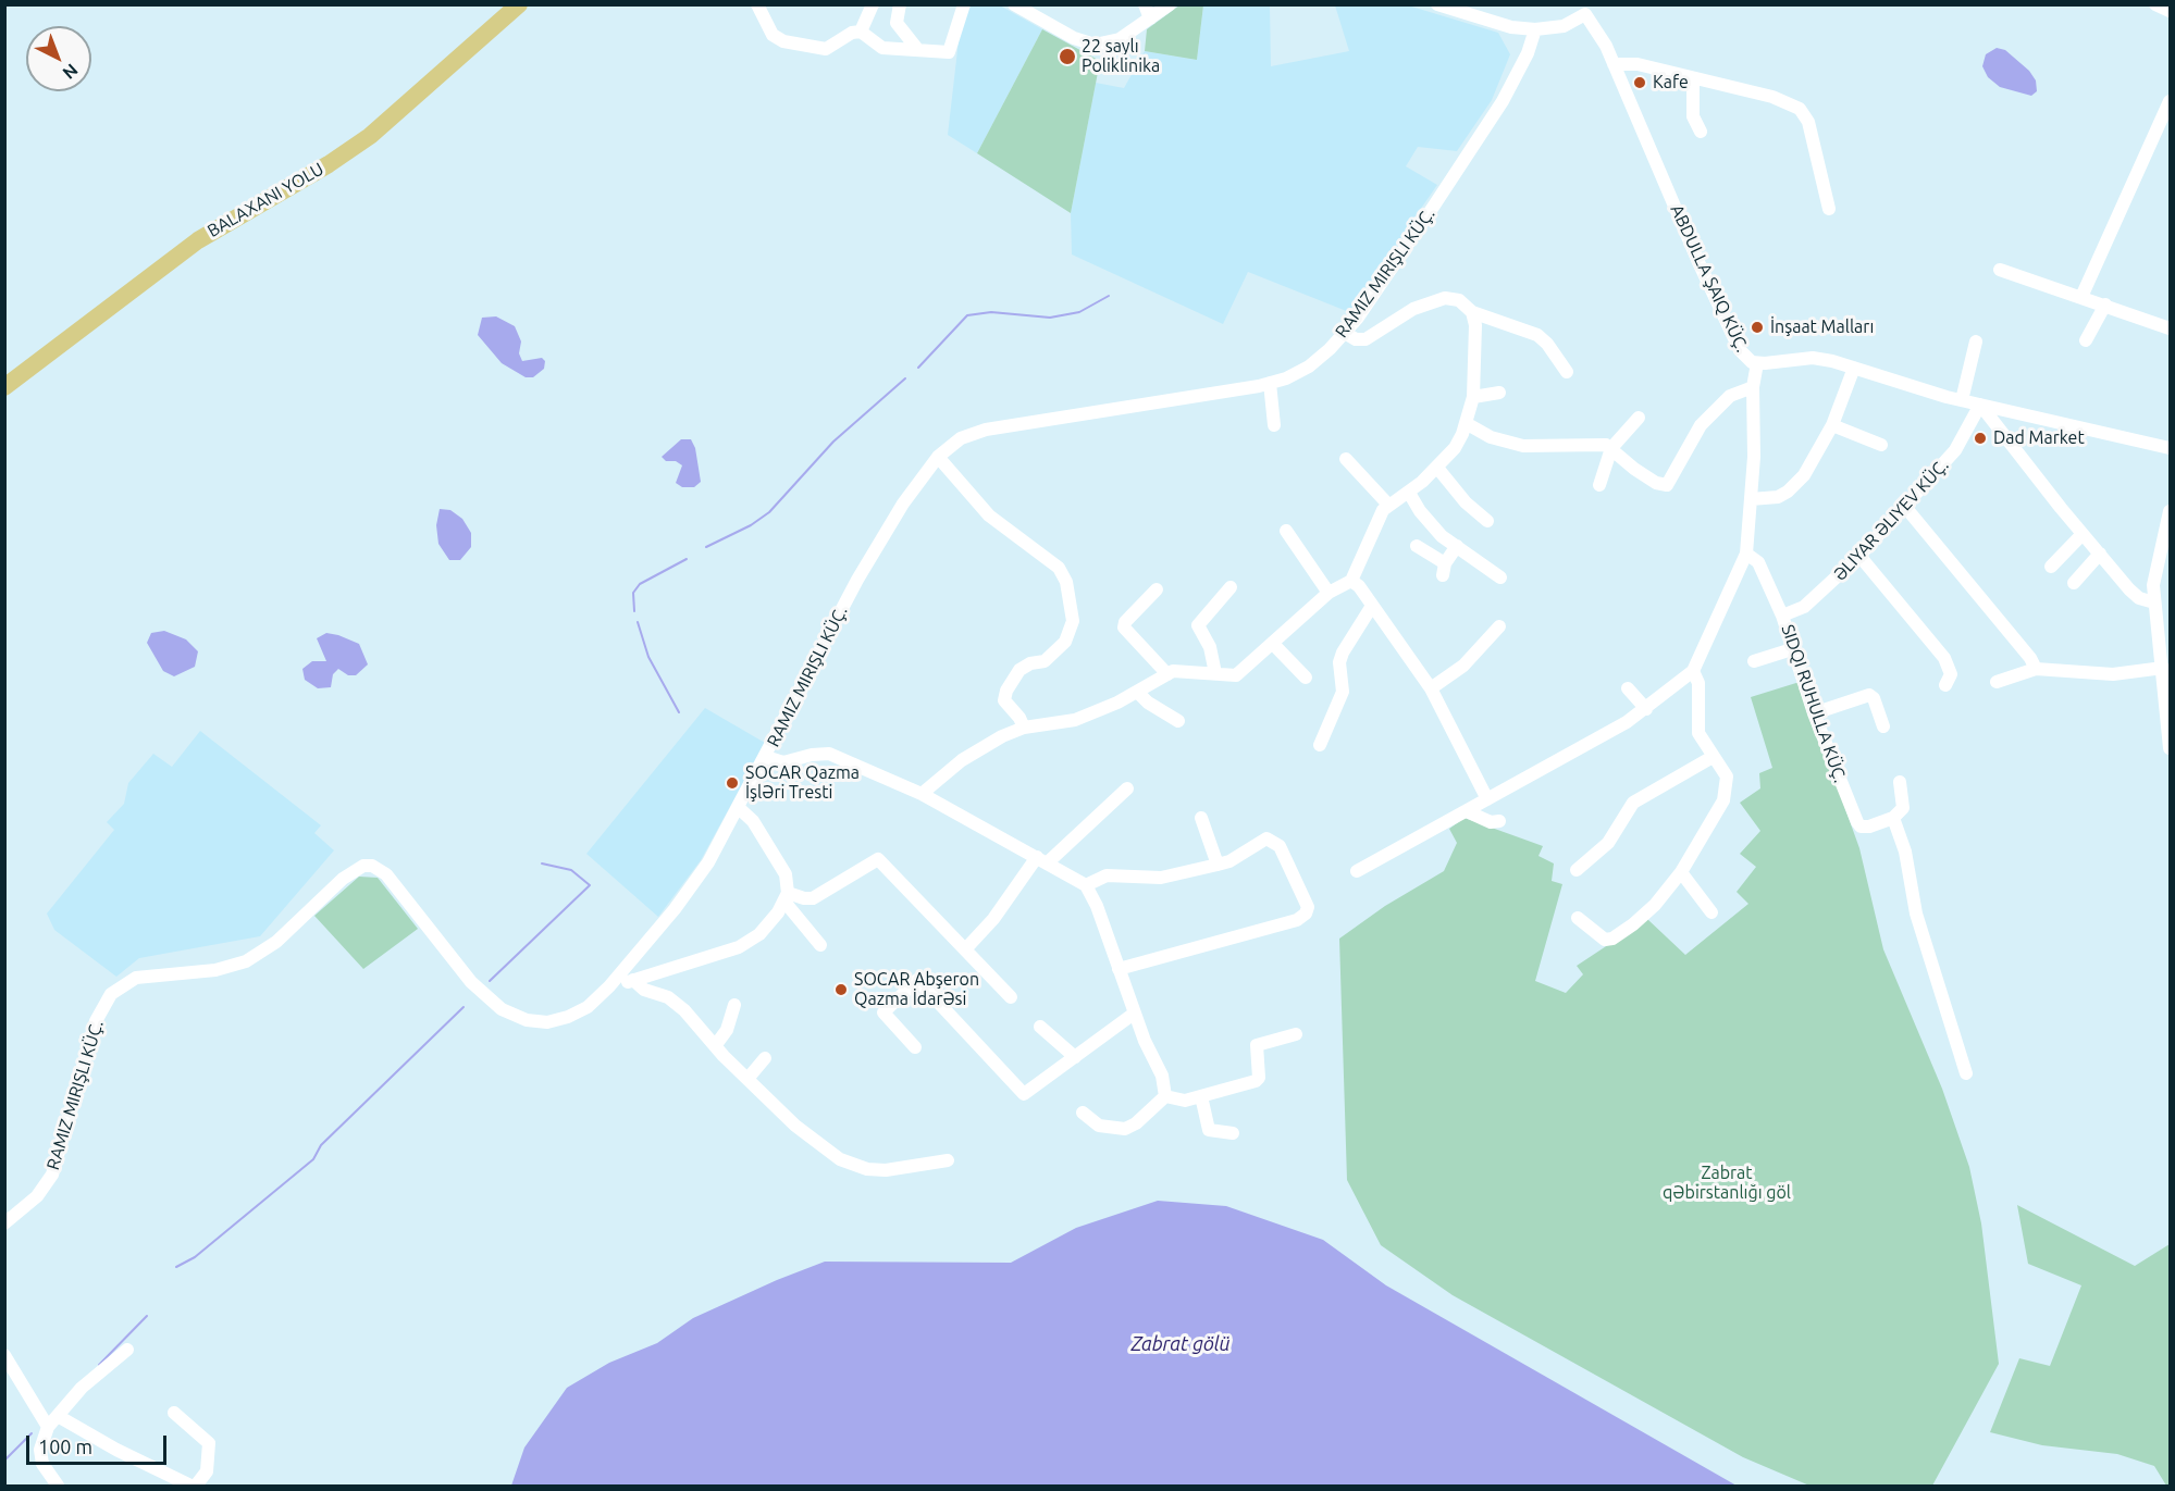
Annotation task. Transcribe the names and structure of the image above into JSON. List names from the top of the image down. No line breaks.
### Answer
{"streets":{"street":["RAMIZ MIRIŞLI KÜÇ.","ABDULLA ŞAIQ KÜÇ.","ƏLIYAR ƏLIYEV KÜÇ.","SIDQI RUHULLA KÜÇ."]},"crossings":[["RAMIZ MIRIŞLI KÜÇ.","ABDULLA ŞAIQ KÜÇ."],["ABDULLA ŞAIQ KÜÇ.","ƏLIYAR ƏLIYEV KÜÇ."],["ƏLIYAR ƏLIYEV KÜÇ.","SIDQI RUHULLA KÜÇ."]],"water":["Zabrat gölü"],"parks":["Zabrat qəbirstanlığı göl"],"places":["22 saylı Poliklinika","Kafe","İnşaat Malları","Dad Market","SOCAR Qazma İşləri Tresti","SOCAR Abşeron Qazma İdarəsi"],"scale_bar":"100 m","north":"bottom right"}
